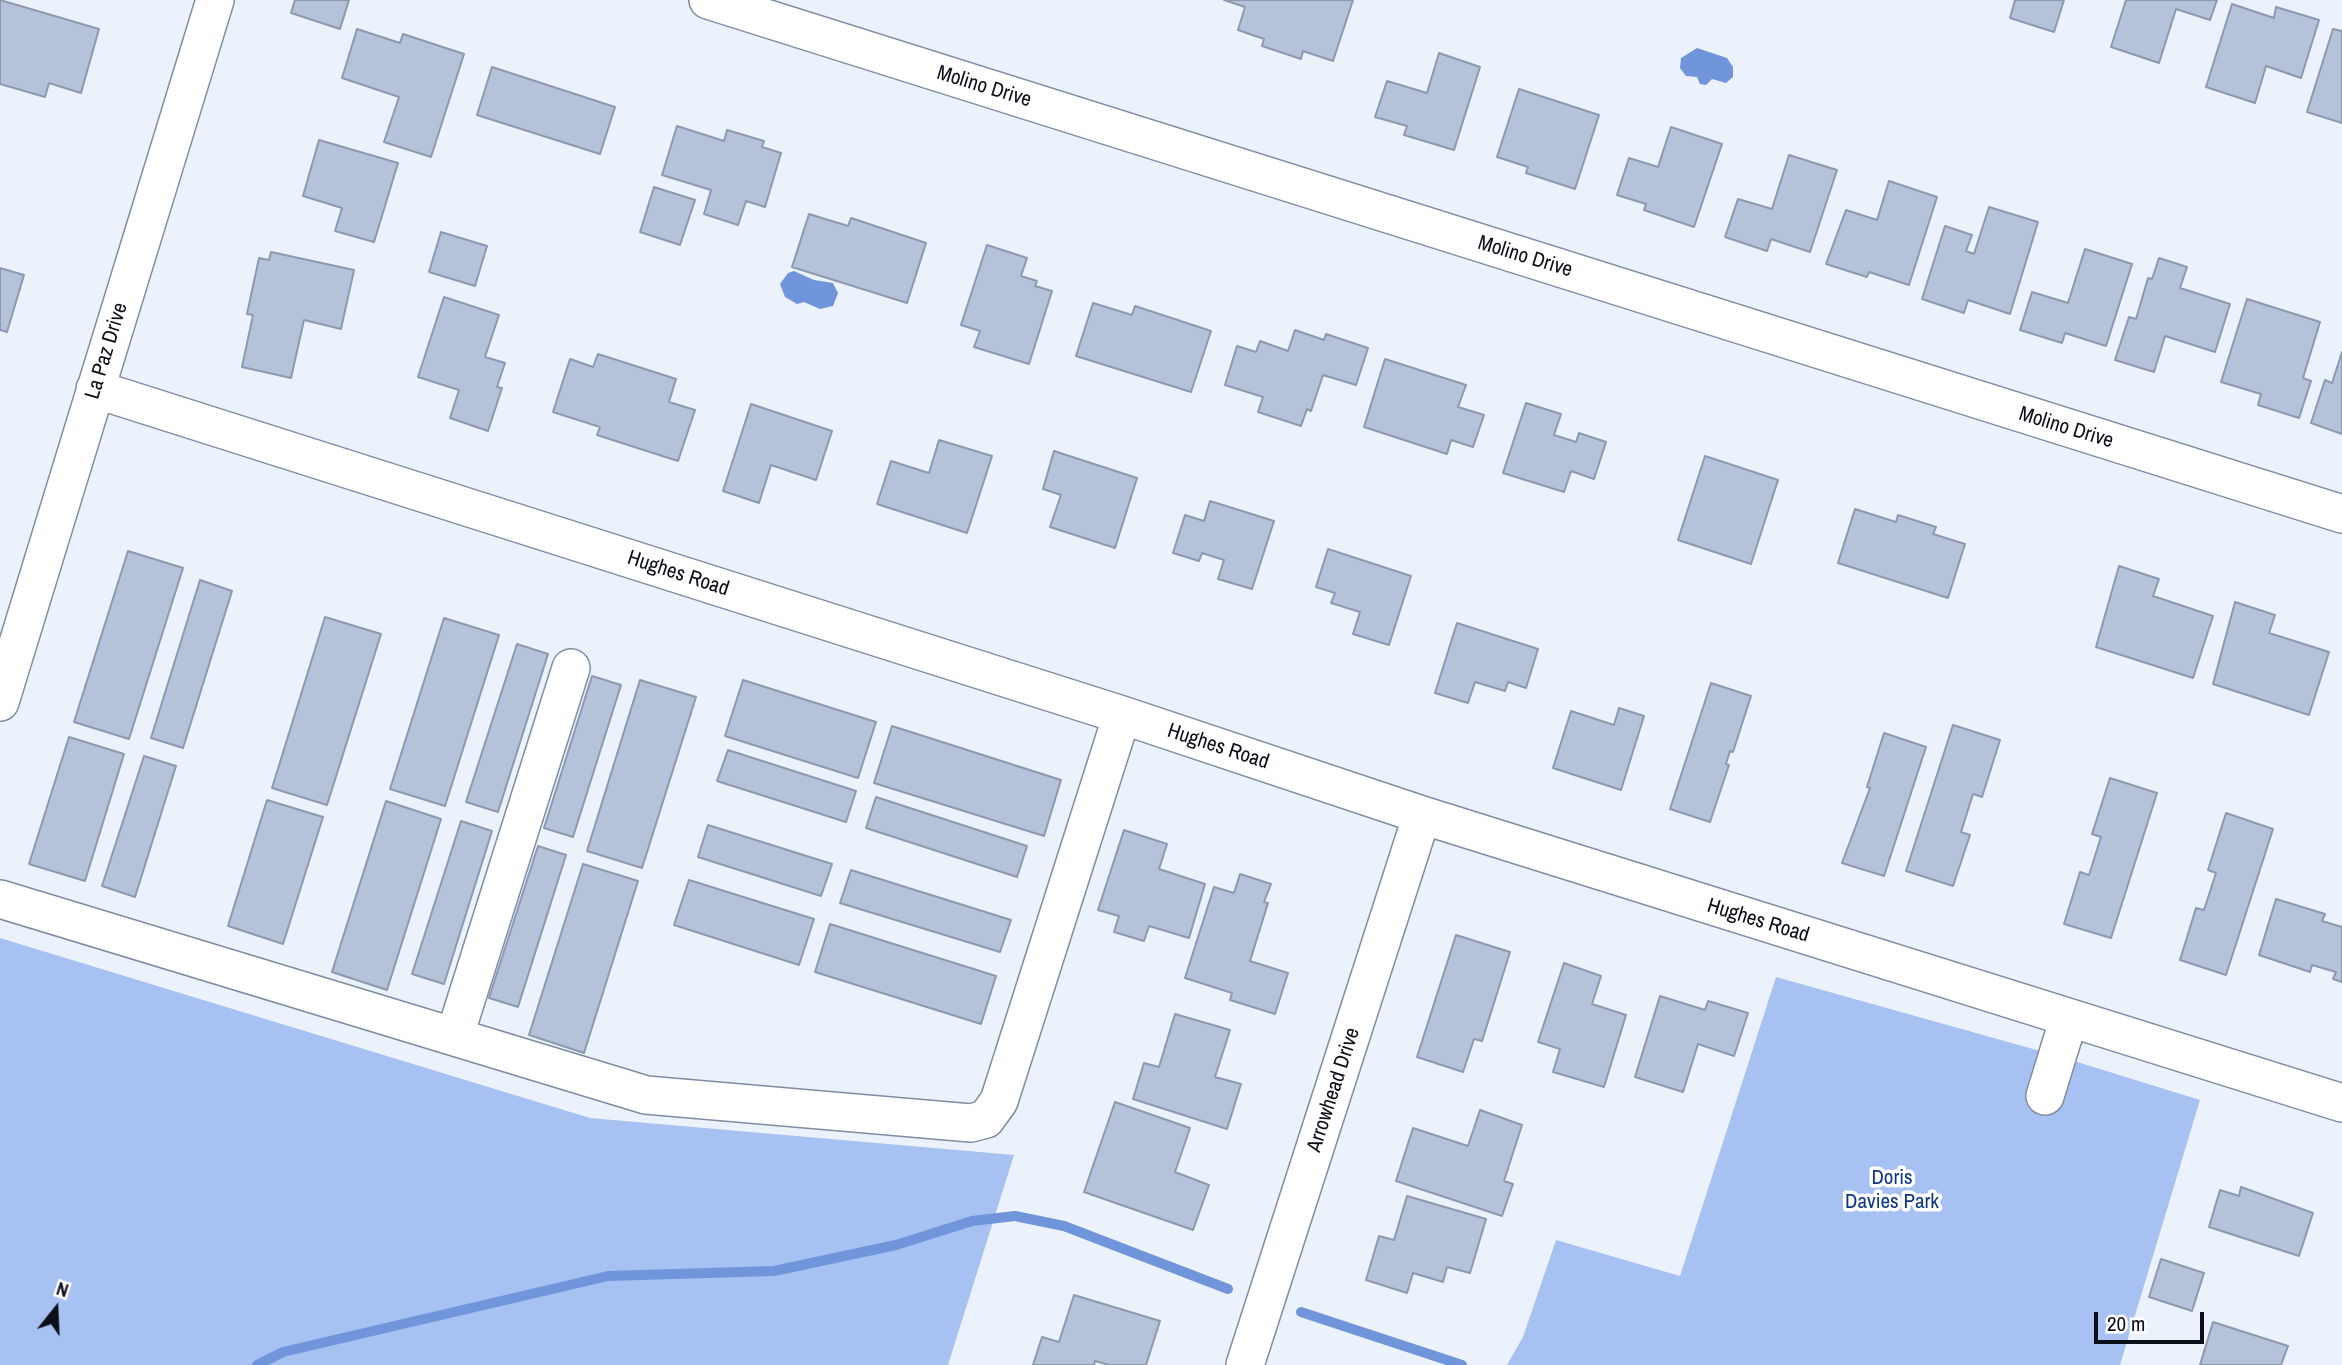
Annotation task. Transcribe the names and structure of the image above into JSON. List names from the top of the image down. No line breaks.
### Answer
{"streets":{"street":["Molino Drive","La Paz Drive","Hughes Road","Arrowhead Drive"]},"crossings":[["La Paz Drive","Hughes Road"],["Hughes Road","Arrowhead Drive"]],"parks":["Doris Davies Park"],"scale_bar":"20 m","north":"top"}
